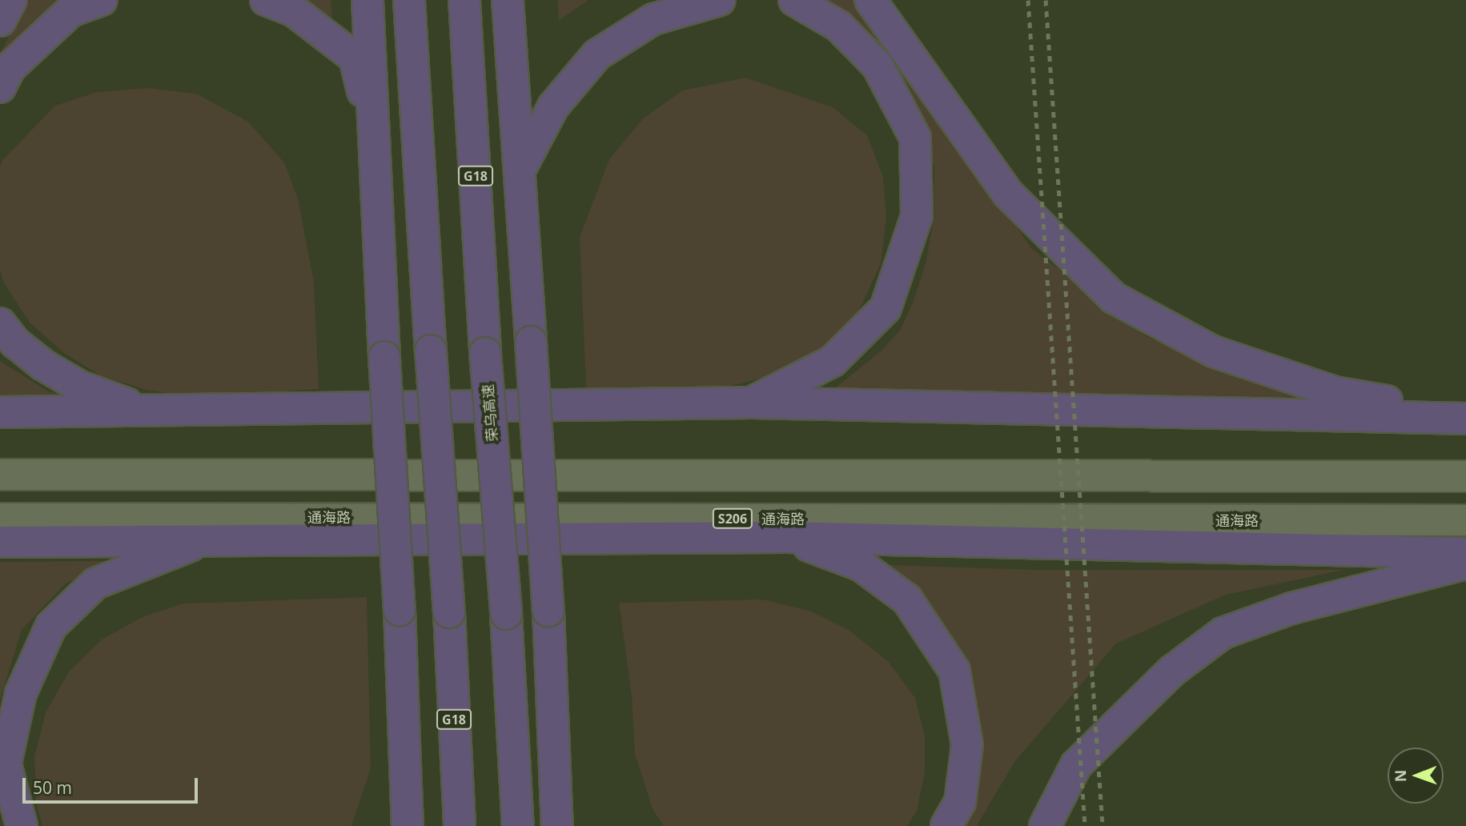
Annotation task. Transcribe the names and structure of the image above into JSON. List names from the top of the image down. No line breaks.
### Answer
{"streets":{"highway":["G18","荣乌高速"],"main road":["通海路","S206"]},"scale_bar":"50 m","north":"left"}
